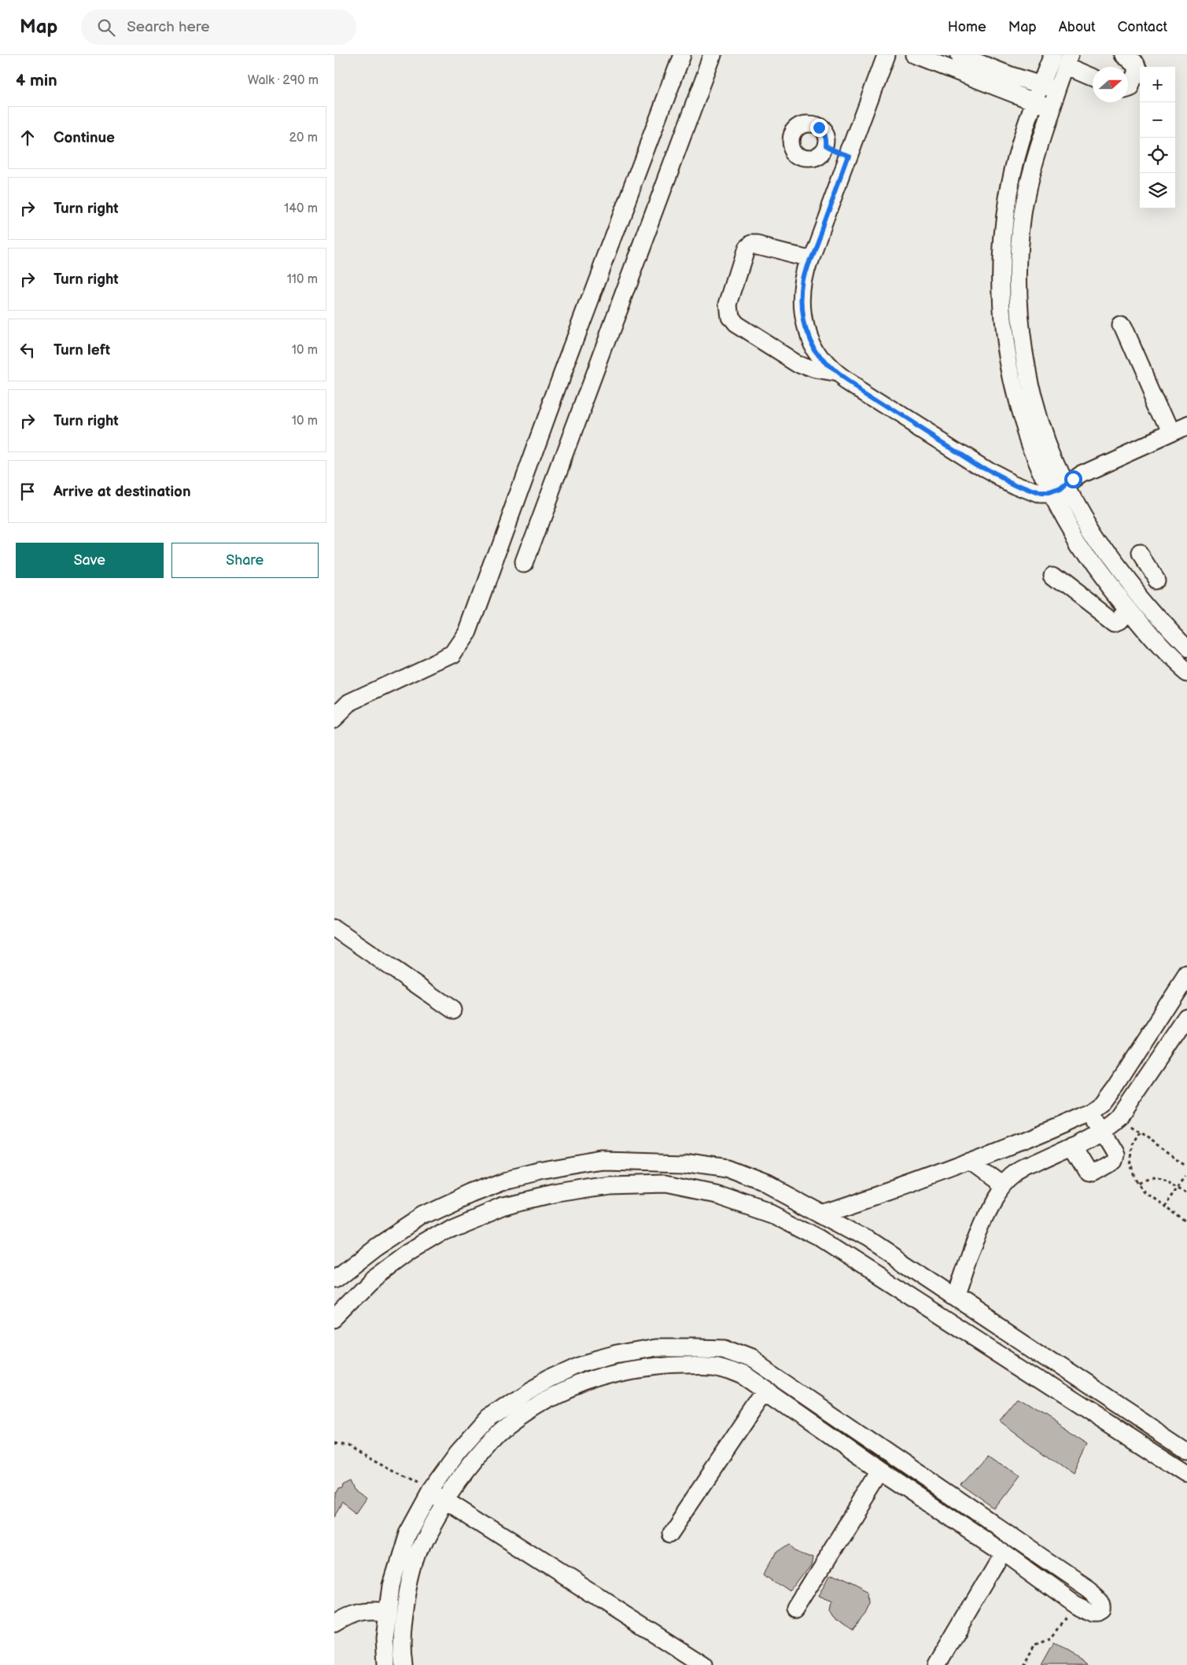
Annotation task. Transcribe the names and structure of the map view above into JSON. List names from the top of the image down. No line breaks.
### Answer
{"north":"right","page":{"header":"Map","search":"Search here","nav":["Home","Map","About","Contact"],"heading":["4 min","Walk · 290 m"],"map_buttons":["+","−"],"list":[["Continue","20 m"],["Turn right","140 m"],["Turn right","110 m"],["Turn left","10 m"],["Turn right","10 m"],"Arrive at destination"],"buttons":["Save","Share"]}}
